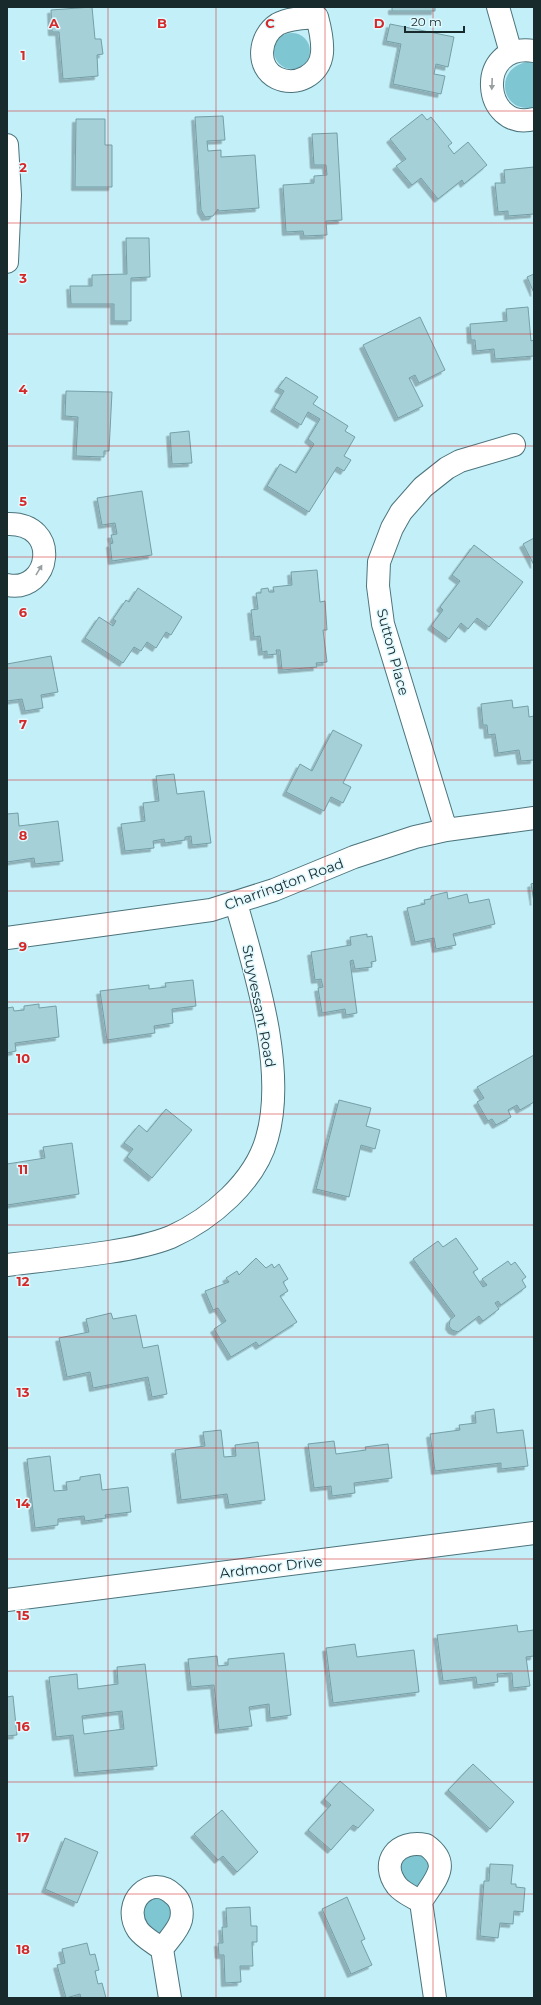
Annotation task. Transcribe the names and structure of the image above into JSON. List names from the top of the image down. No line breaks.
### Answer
{"streets":{"street":["Sutton Place","Charrington Road","Stuyvessant Road","Ardmoor Drive"]},"crossings":[["Sutton Place","Charrington Road"],["Charrington Road","Stuyvessant Road"]],"scale_bar":"20 m","grid":{"columns":["A","B","C","D"],"rows":["1","2","3","4","5","6","7","8","9","10","11","12","13","14","15","16","17","18"]}}
